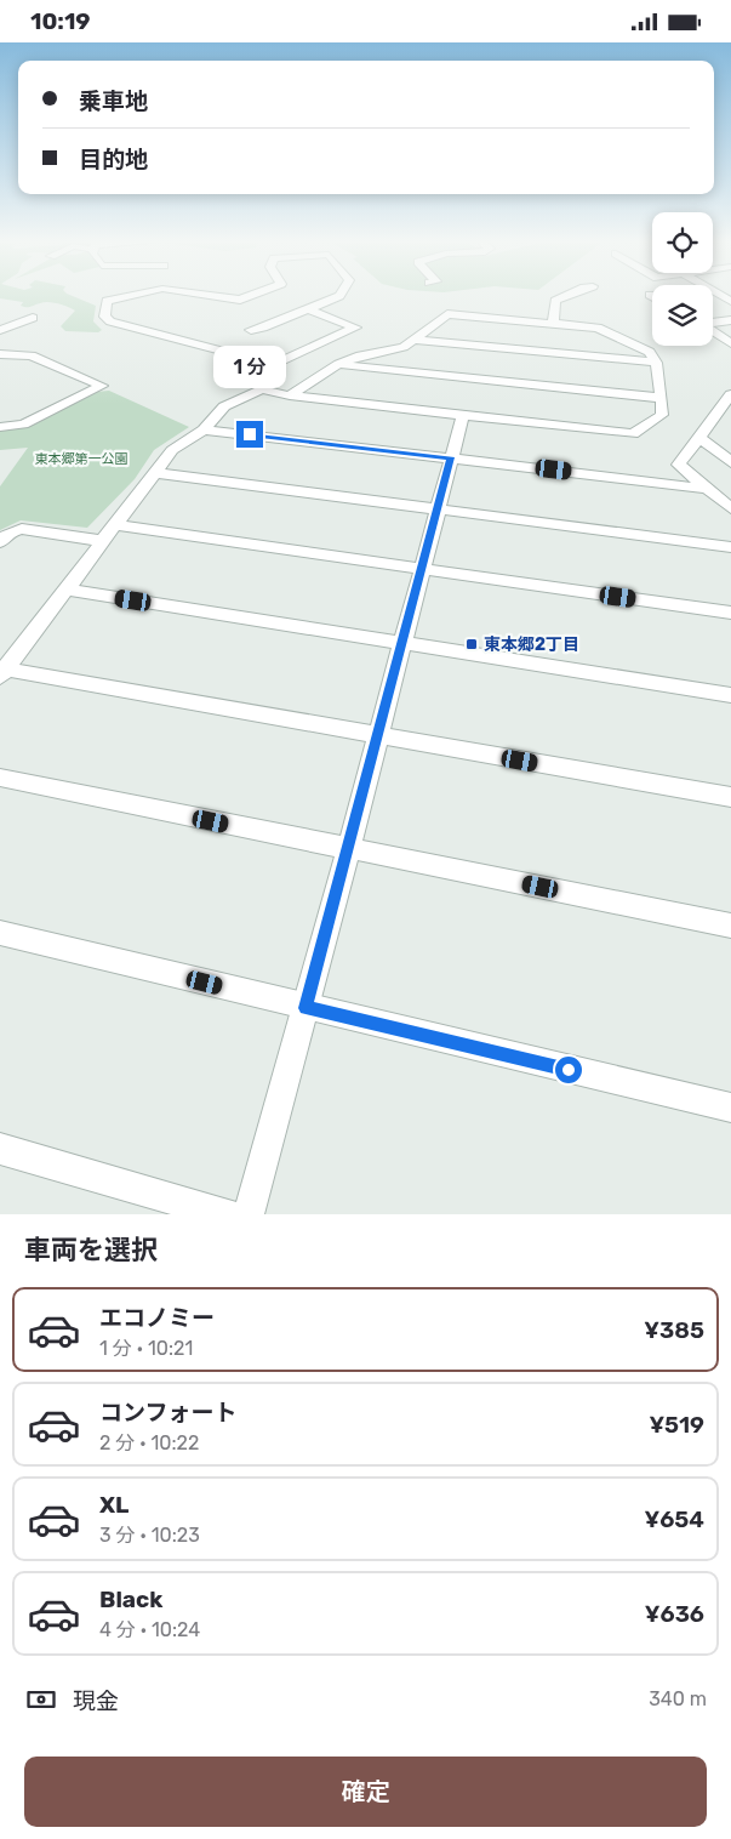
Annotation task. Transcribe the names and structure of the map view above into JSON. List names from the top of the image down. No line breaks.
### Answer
{"parks":["東本郷第一公園"],"places":{"transit":["東本郷2丁目"]},"page":{"status":"10:19","banner":["乗車地","目的地"],"bubble":"1 分","heading":"車両を選択","list":[{"name":"エコノミー","note":"1 分 · 10:21","value":"¥385"},{"name":"コンフォート","note":"2 分 · 10:22","value":"¥519"},{"name":"XL","note":"3 分 · 10:23","value":"¥654"},{"name":"Black","note":"4 分 · 10:24","value":"¥636"}],"pay":["現金","340 m"],"buttons":"確定"}}
